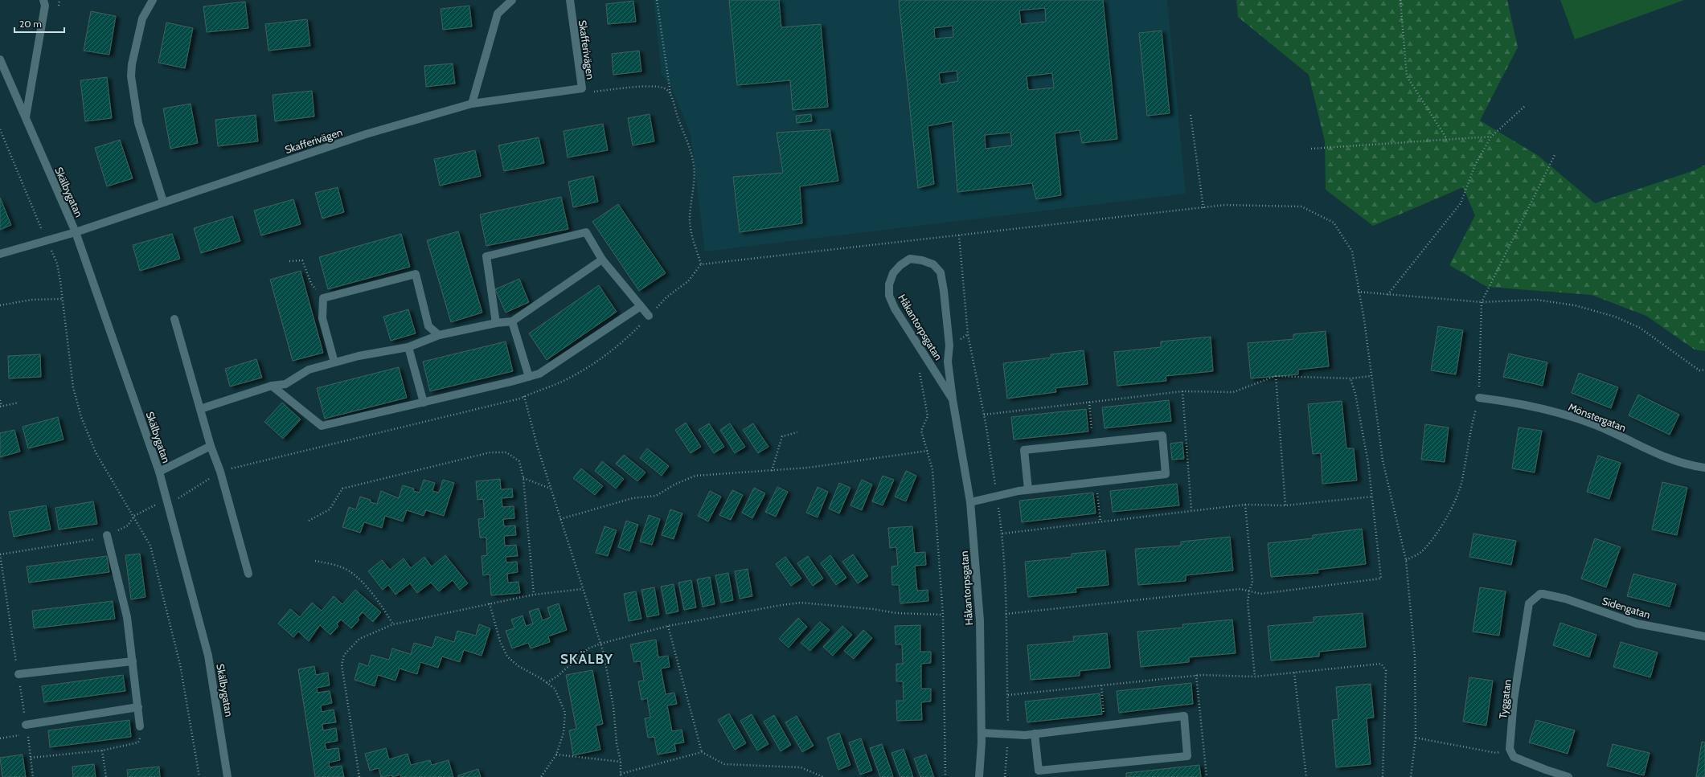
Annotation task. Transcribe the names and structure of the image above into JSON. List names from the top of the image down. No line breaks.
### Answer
{"streets":{"street":["Skafferivägen","Skälbygatan","Håkantorpsgatan","Mönstergatan","Sidengatan","Tyggatan"]},"crossings":[["Skafferivägen","Skälbygatan"],["Sidengatan","Tyggatan"]],"districts":["SKÄLBY"],"scale_bar":"20 m"}
